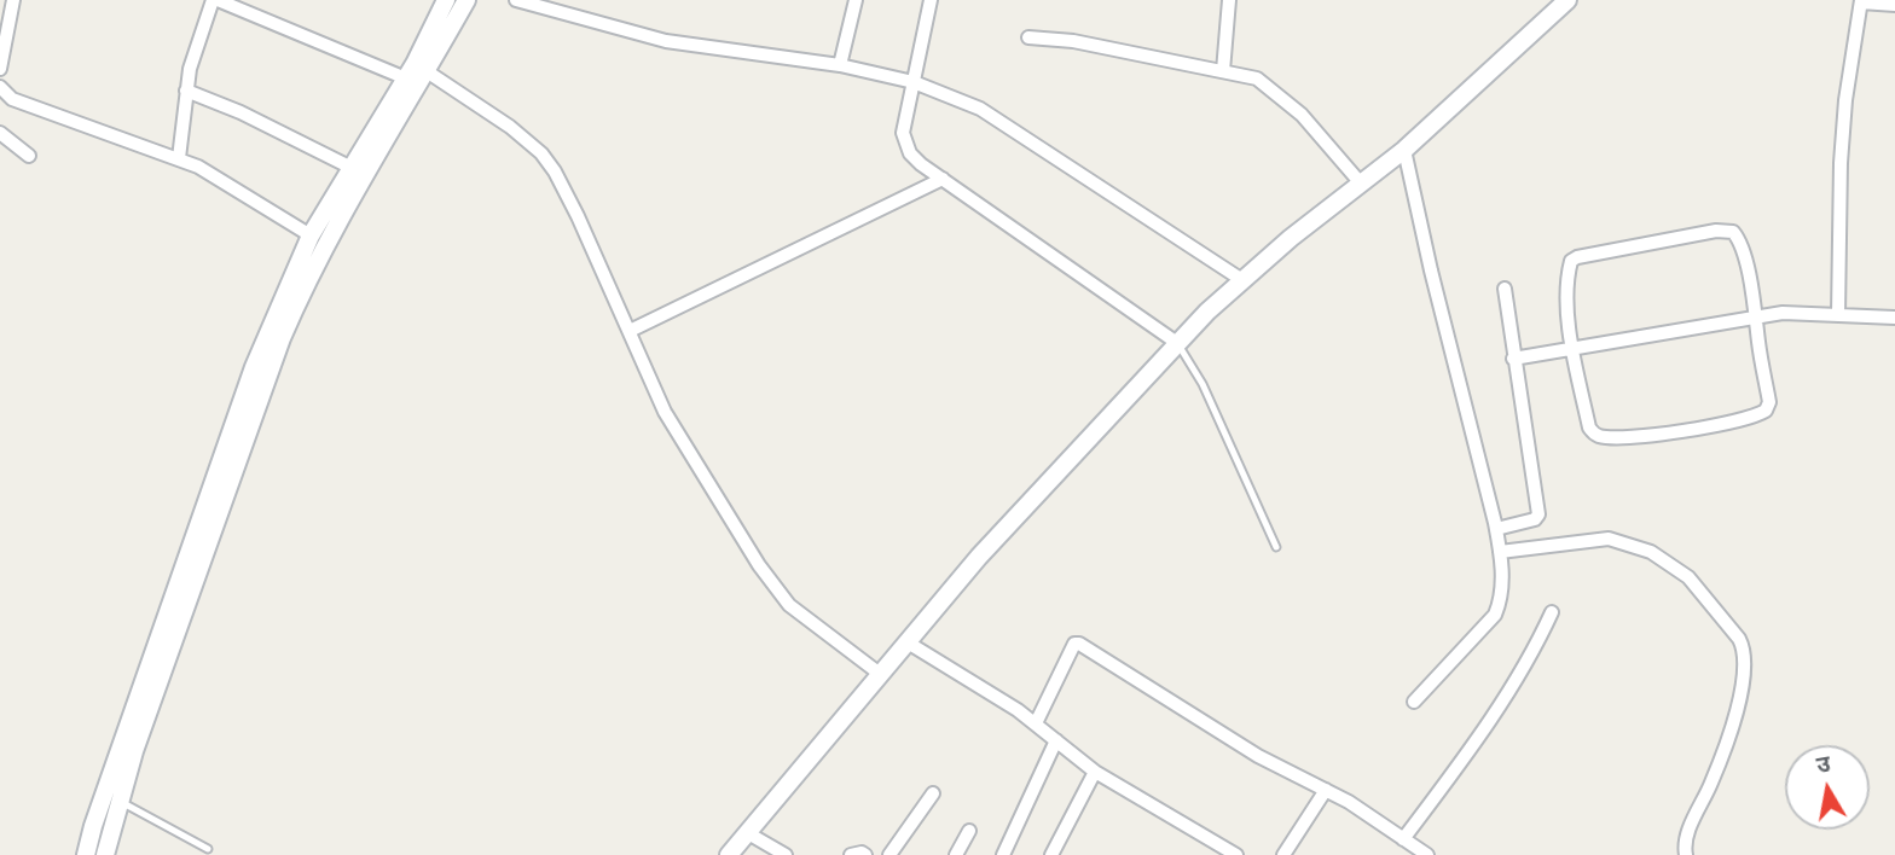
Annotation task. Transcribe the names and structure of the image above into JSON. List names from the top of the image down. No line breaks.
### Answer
{"north":"top"}
